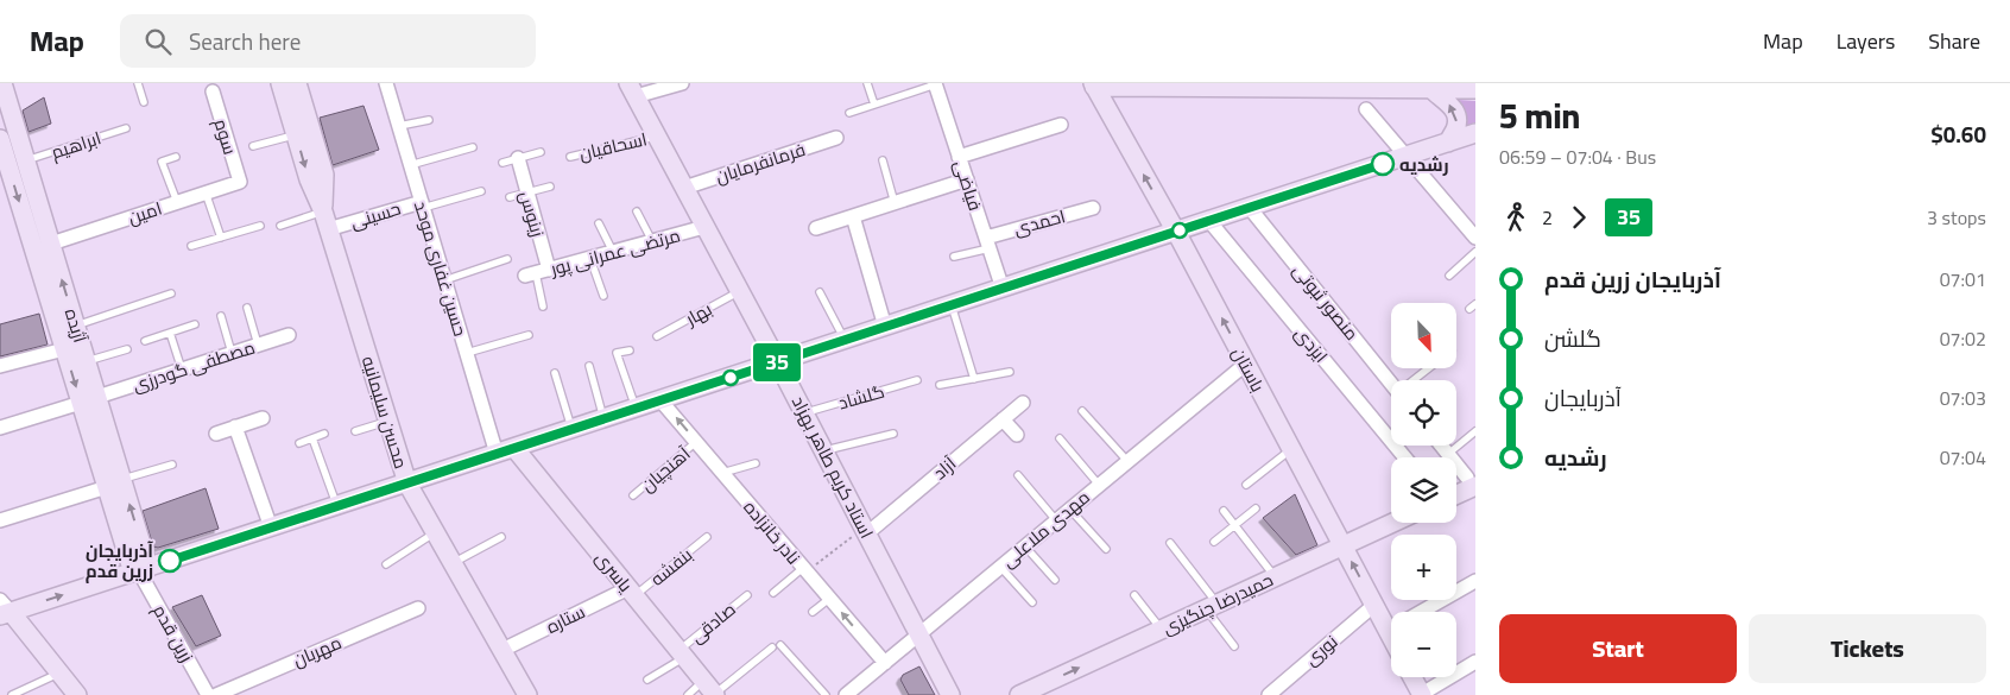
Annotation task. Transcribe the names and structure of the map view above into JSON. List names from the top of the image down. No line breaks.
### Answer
{"streets":{"main road":["آژیده","باستان","محسن سلیمانیه","استاد کریم طاهر بهزاد","یاسری","حمیدرضا چنگیزی"],"street":["سوم","فرمانفرمایان","فیاضی","امین","زینوس","حسینی","احمدی","مرتضی عمرانی پور","حسین غفاری موحد","منصور ثبوتی","ایزدی","مصطفی گودرزی","آزاد","مهدی ملاعلی","نادر خانزاده","ستاره","زرین قدم","نوری","مهربان"],"lane":["ابراهیم","اسحاقیان","بهار","گلشاد","آهنچیان","بنفشه","صادقی"]},"crossings":[["سوم","امین"],["ابراهیم","آژیده"],["اسحاقیان","استاد کریم طاهر بهزاد"],["فرمانفرمایان","استاد کریم طاهر بهزاد"],["فیاضی","احمدی"],["امین","آژیده"],["زینوس","مرتضی عمرانی پور"],["حسینی","حسین غفاری موحد"],["حسینی","محسن سلیمانیه"],["مرتضی عمرانی پور","استاد کریم طاهر بهزاد"],["حسین غفاری موحد","یاسری"],["بهار","استاد کریم طاهر بهزاد"],["آژیده","مصطفی گودرزی"],["آژیده","زرین قدم"],["باستان","مهدی ملاعلی"],["باستان","حمیدرضا چنگیزی"],["باستان","نوری"],["گلشاد","استاد کریم طاهر بهزاد"],["محسن سلیمانیه","ستاره"],["استاد کریم طاهر بهزاد","آزاد"],["استاد کریم طاهر بهزاد","مهدی ملاعلی"],["آهنچیان","نادر خانزاده"],["مهدی ملاعلی","نادر خانزاده"],["بنفشه","یاسری"],["بنفشه","ستاره"],["یاسری","ستاره"],["یاسری","صادقی"]],"one_way":["باستان","نادر خانزاده","حمیدرضا چنگیزی"],"places":["رشدیه","آذربایجان زرین قدم"],"lines":["bus line 35"],"north":"bottom right","page":{"header":"Map","search":"Search here","nav":["Map","Layers","Share"],"on_map":"35","heading":["5 min","06:59 – 07:04 · Bus","$0.60"],"legs":["2","35","3 stops"],"list":[{"name":"آذربایجان زرین قدم","value":"07:01"},{"name":"گلشن","value":"07:02"},{"name":"آذربایجان","value":"07:03"},{"name":"رشدیه","value":"07:04"}],"map_buttons":["+","−"],"buttons":["Start","Tickets"]}}
